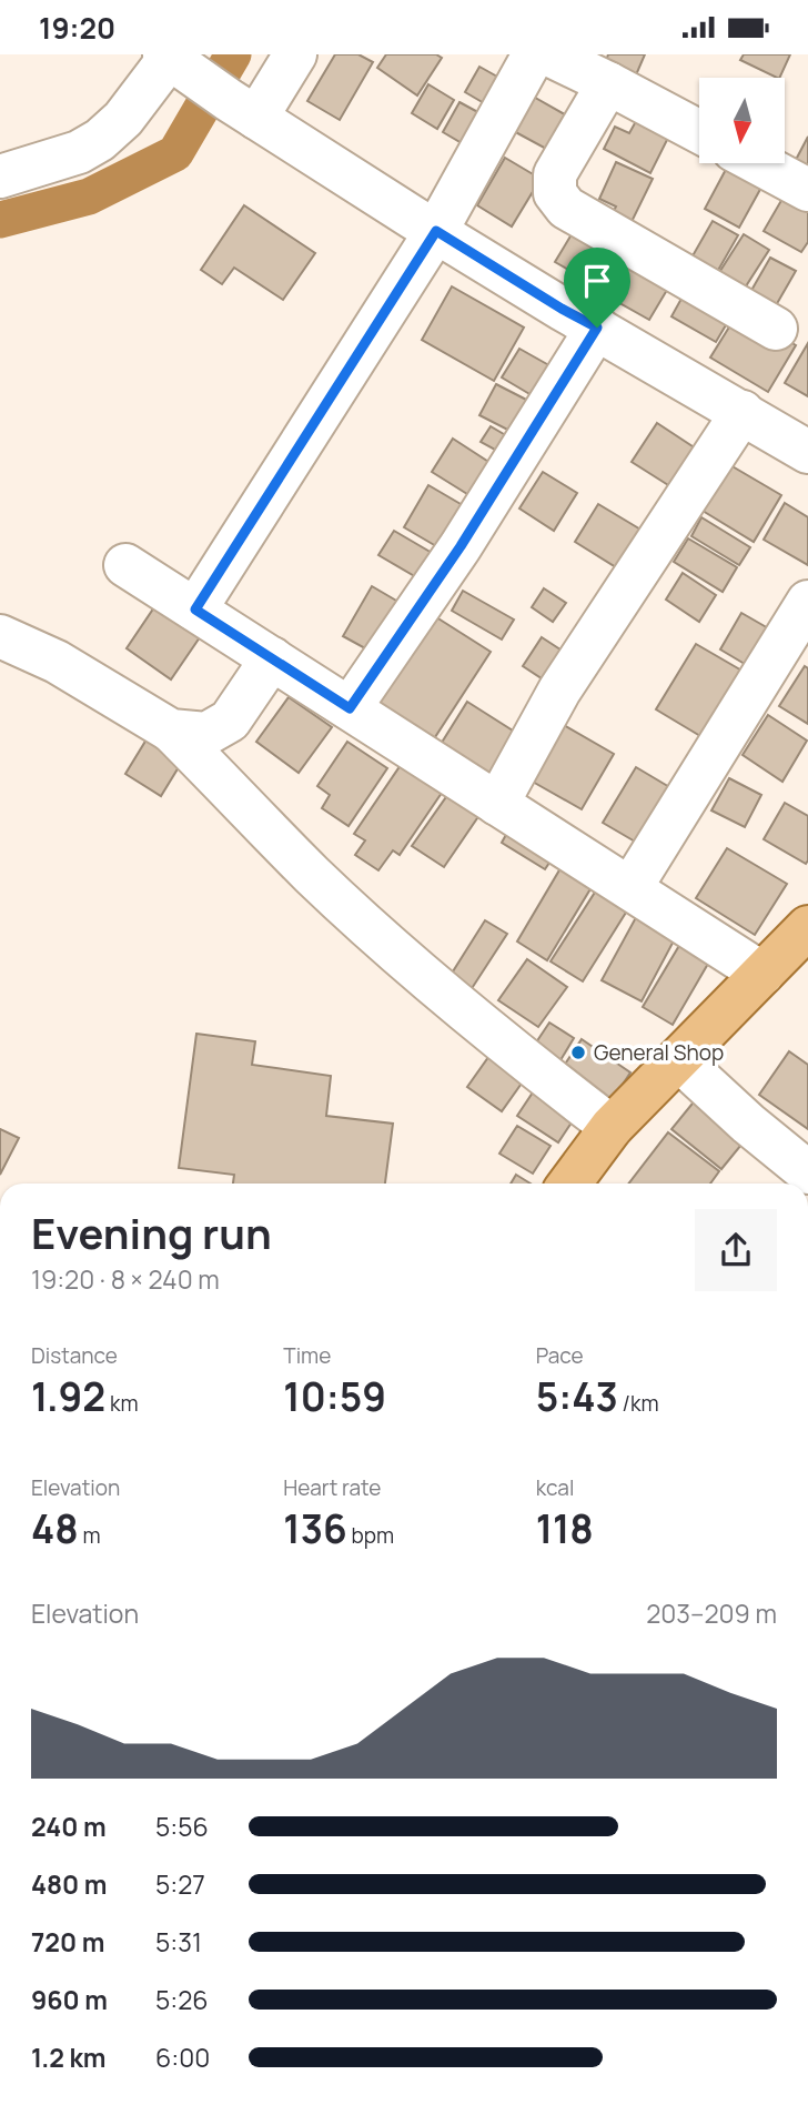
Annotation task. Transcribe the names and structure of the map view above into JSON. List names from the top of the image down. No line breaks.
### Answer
{"places":["General Shop"],"north":"bottom","page":{"status":"19:20","heading":["Evening run","19:20 · 8 × 240 m"],"stats":[["Distance","1.92 km"],["Time","10:59"],["Pace","5:43 /km"],["Elevation","48 m"],["Heart rate","136 bpm"],["kcal","118"]],"chart":["Elevation","203–209 m"],"list":[{"name":"240 m","note":"5:56"},{"name":"480 m","note":"5:27"},{"name":"720 m","note":"5:31"},{"name":"960 m","note":"5:26"},{"name":"1.2 km","note":"6:00"}]}}
